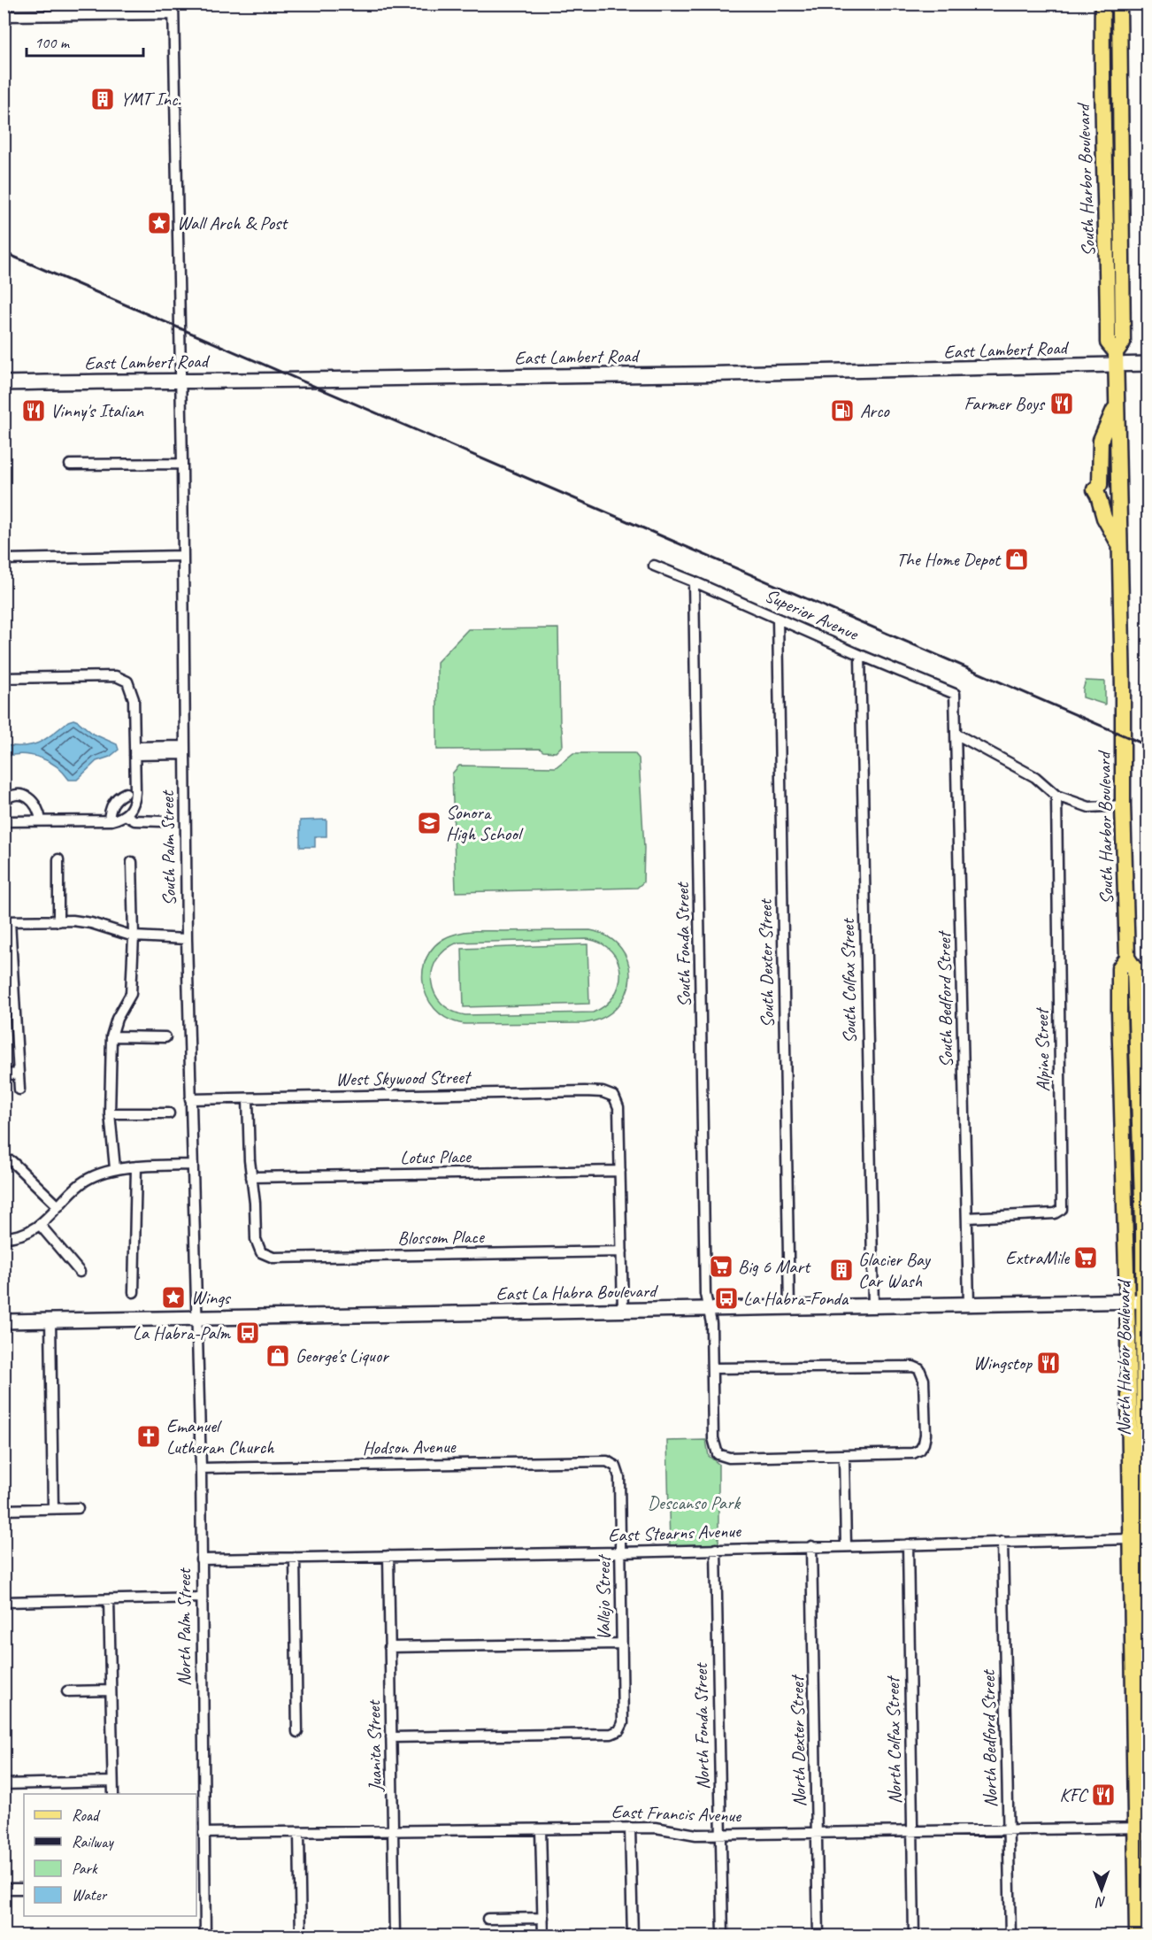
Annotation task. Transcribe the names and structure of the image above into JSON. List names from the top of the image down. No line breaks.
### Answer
{"streets":{"main road":["South Harbor Boulevard","East Lambert Road","East La Habra Boulevard","North Harbor Boulevard"],"street":["Superior Avenue","South Palm Street","South Fonda Street","South Dexter Street","South Colfax Street","South Bedford Street","Alpine Street","West Skywood Street","Lotus Place","Blossom Place","Hodson Avenue","East Stearns Avenue","Vallejo Street","North Palm Street","North Fonda Street","North Bedford Street","North Colfax Street","North Dexter Street","Juanita Street","East Francis Avenue"]},"crossings":[["South Harbor Boulevard","East Lambert Road"],["South Harbor Boulevard","East La Habra Boulevard"],["South Harbor Boulevard","North Harbor Boulevard"],["East Lambert Road","South Palm Street"],["Superior Avenue","South Fonda Street"],["Superior Avenue","South Dexter Street"],["Superior Avenue","South Colfax Street"],["Superior Avenue","South Bedford Street"],["South Palm Street","West Skywood Street"],["South Palm Street","East La Habra Boulevard"],["South Palm Street","North Palm Street"],["South Fonda Street","East La Habra Boulevard"],["South Dexter Street","East La Habra Boulevard"],["South Colfax Street","East La Habra Boulevard"],["South Bedford Street","Alpine Street"],["South Bedford Street","East La Habra Boulevard"],["West Skywood Street","Lotus Place"],["Lotus Place","Blossom Place"],["East La Habra Boulevard","North Harbor Boulevard"],["East La Habra Boulevard","North Palm Street"],["North Harbor Boulevard","East Stearns Avenue"],["North Harbor Boulevard","East Francis Avenue"],["Hodson Avenue","Vallejo Street"],["Hodson Avenue","North Palm Street"],["East Stearns Avenue","Vallejo Street"],["East Stearns Avenue","North Palm Street"],["East Stearns Avenue","North Fonda Street"],["East Stearns Avenue","North Bedford Street"],["East Stearns Avenue","North Colfax Street"],["East Stearns Avenue","North Dexter Street"],["East Stearns Avenue","Juanita Street"],["Vallejo Street","Juanita Street"],["North Palm Street","East Francis Avenue"],["North Fonda Street","East Francis Avenue"],["North Bedford Street","East Francis Avenue"],["North Colfax Street","East Francis Avenue"],["North Dexter Street","East Francis Avenue"],["Juanita Street","East Francis Avenue"]],"parks":["Descanso Park"],"places":{"building":["YMT Inc.","Glacier Bay Car Wash"],"place":["Wall Arch & Post","Wings"],"restaurant":["Farmer Boys","Vinny's Italian","Wingstop","KFC"],"fuel station":["Arco"],"shop":["The Home Depot","George's Liquor"],"school or university":["Sonora High School"],"supermarket":["ExtraMile","Big 6 Mart"],"bus stop":["La Habra-Fonda","La Habra-Palm"],"church":["Emanuel Lutheran Church"]},"legend":["Road","Railway","Park","Water"],"scale_bar":"100 m","north":"bottom"}
